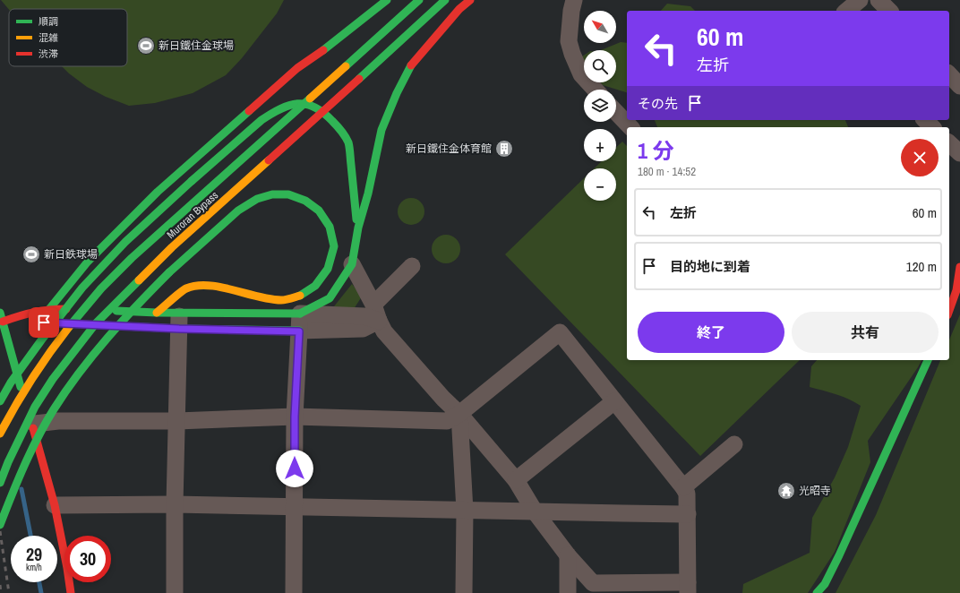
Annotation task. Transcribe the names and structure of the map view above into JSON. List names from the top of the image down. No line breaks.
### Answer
{"streets":{"main road":["Muroran Bypass"]},"places":{"sports":["新日鐵住金球場","新日鉄球場"],"building":["新日鐵住金体育館"],"temple":["光昭寺"]},"legend":["順調","混雑","渋滞"],"north":"top left","page":{"map_buttons":["+","−"],"turn":["60 m","左折"],"then":"その先","heading":["1 分","180 m · 14:52"],"list":[{"name":"左折","value":"60 m"},{"name":"目的地に到着","value":"120 m"}],"buttons":["終了","共有"],"speed":"29 km/h","limit":"30"}}
